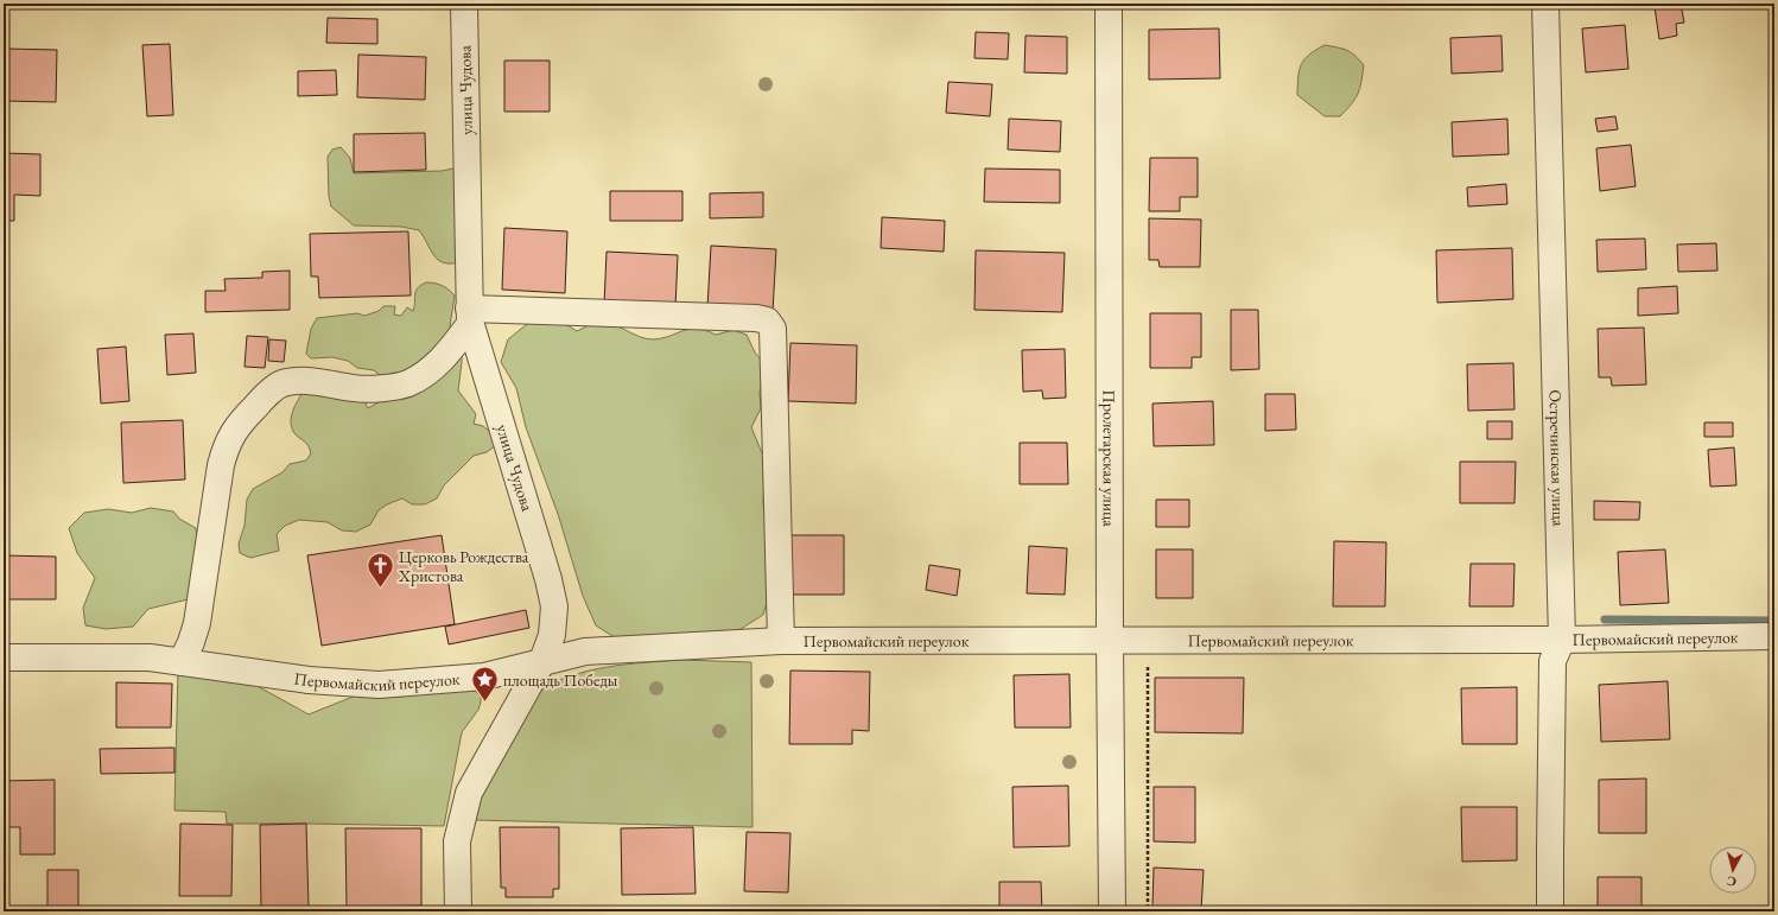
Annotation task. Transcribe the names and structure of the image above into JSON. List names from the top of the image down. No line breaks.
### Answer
{"streets":{"street":["улица Чудова","Пролетарская улица","Остречинская улица","Первомайский переулок"]},"crossings":[["улица Чудова","Первомайский переулок"],["Пролетарская улица","Первомайский переулок"],["Остречинская улица","Первомайский переулок"]],"places":{"church":["Церковь Рождества Христова"],"place":["площадь Победы"]},"north":"bottom"}
